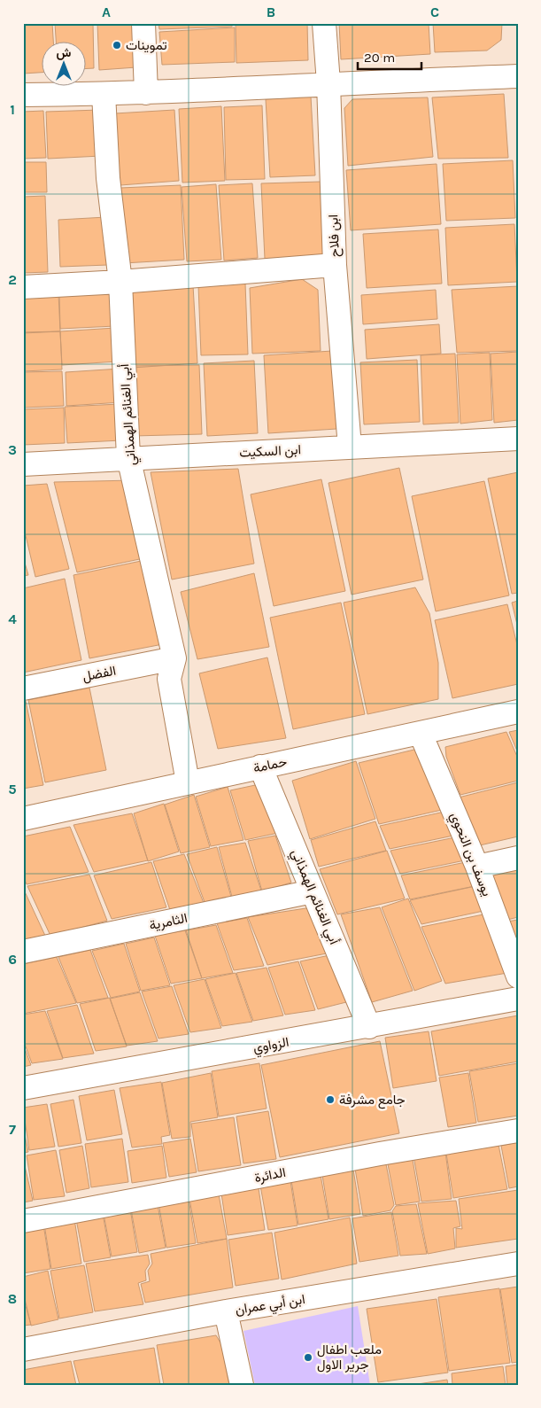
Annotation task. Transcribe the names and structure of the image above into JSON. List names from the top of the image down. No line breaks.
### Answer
{"streets":{"street":["ابن فلاح","أبي الغنائم الهمذاني","ابن السكيت","الفضل","حمامة","يوسف بن النحوي","الثامرية","الزواوي","الدائرة","ابن أبي عمران"]},"crossings":[["ابن فلاح","ابن السكيت"],["أبي الغنائم الهمذاني","ابن السكيت"],["أبي الغنائم الهمذاني","الفضل"],["أبي الغنائم الهمذاني","حمامة"],["أبي الغنائم الهمذاني","الثامرية"],["أبي الغنائم الهمذاني","الزواوي"],["حمامة","يوسف بن النحوي"]],"places":["تموينات","جامع مشرفة","ملعب اطفال جرير الاول"],"scale_bar":"20 m","north":"top","grid":{"columns":["A","B","C"],"rows":["1","2","3","4","5","6","7","8"]}}
